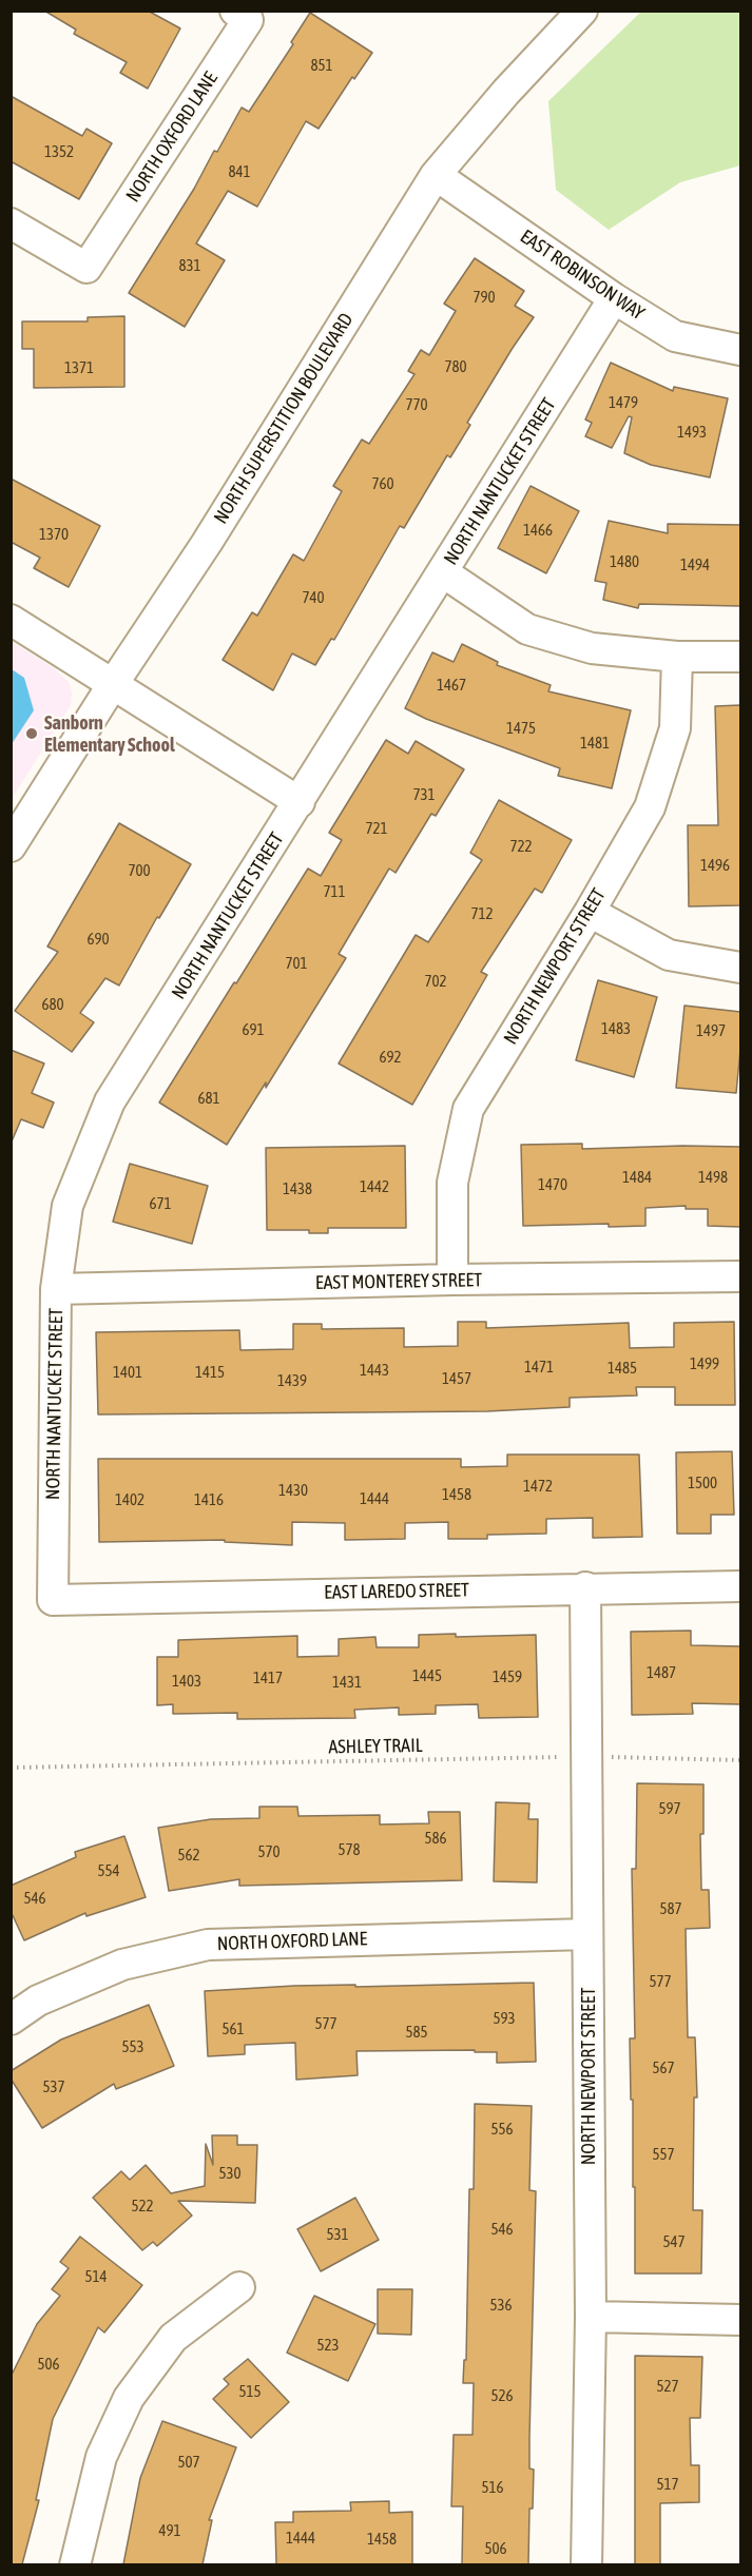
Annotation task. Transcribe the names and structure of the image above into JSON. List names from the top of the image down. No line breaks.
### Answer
{"streets":{"street":["NORTH OXFORD LANE","EAST ROBINSON WAY","NORTH SUPERSTITION BOULEVARD","NORTH NANTUCKET STREET","NORTH NEWPORT STREET","EAST MONTEREY STREET","EAST LAREDO STREET"],"path":["ASHLEY TRAIL"]},"crossings":[["NORTH OXFORD LANE","NORTH NEWPORT STREET"],["EAST ROBINSON WAY","NORTH SUPERSTITION BOULEVARD"],["EAST ROBINSON WAY","NORTH NANTUCKET STREET"],["NORTH NANTUCKET STREET","EAST MONTEREY STREET"],["NORTH NANTUCKET STREET","EAST LAREDO STREET"],["NORTH NEWPORT STREET","EAST MONTEREY STREET"],["NORTH NEWPORT STREET","EAST LAREDO STREET"],["NORTH NEWPORT STREET","ASHLEY TRAIL"]],"places":["Sanborn Elementary School"],"house_numbers":["851","1352","841","831","790","780","1371","1479","770","1493","760","1466","1370","1480","1494","740","1467","1475","1481","731","721","722","1496","700","711","712","690","701","702","680","1483","691","1497","692","681","1484","1498","1470","1442","1438","671","1499","1471","1485","1443","1401","1415","1457","1439","1500","1472","1430","1458","1444","1402","1416","1487","1445","1459","1417","1403","1431","597","586","578","570","562","554","546","587","577","593","577","561","585","553","567","537","556","557","530","522","546","531","547","514","536","523","506","527","515","526","507","517","516","491","1444","1458","506"]}
